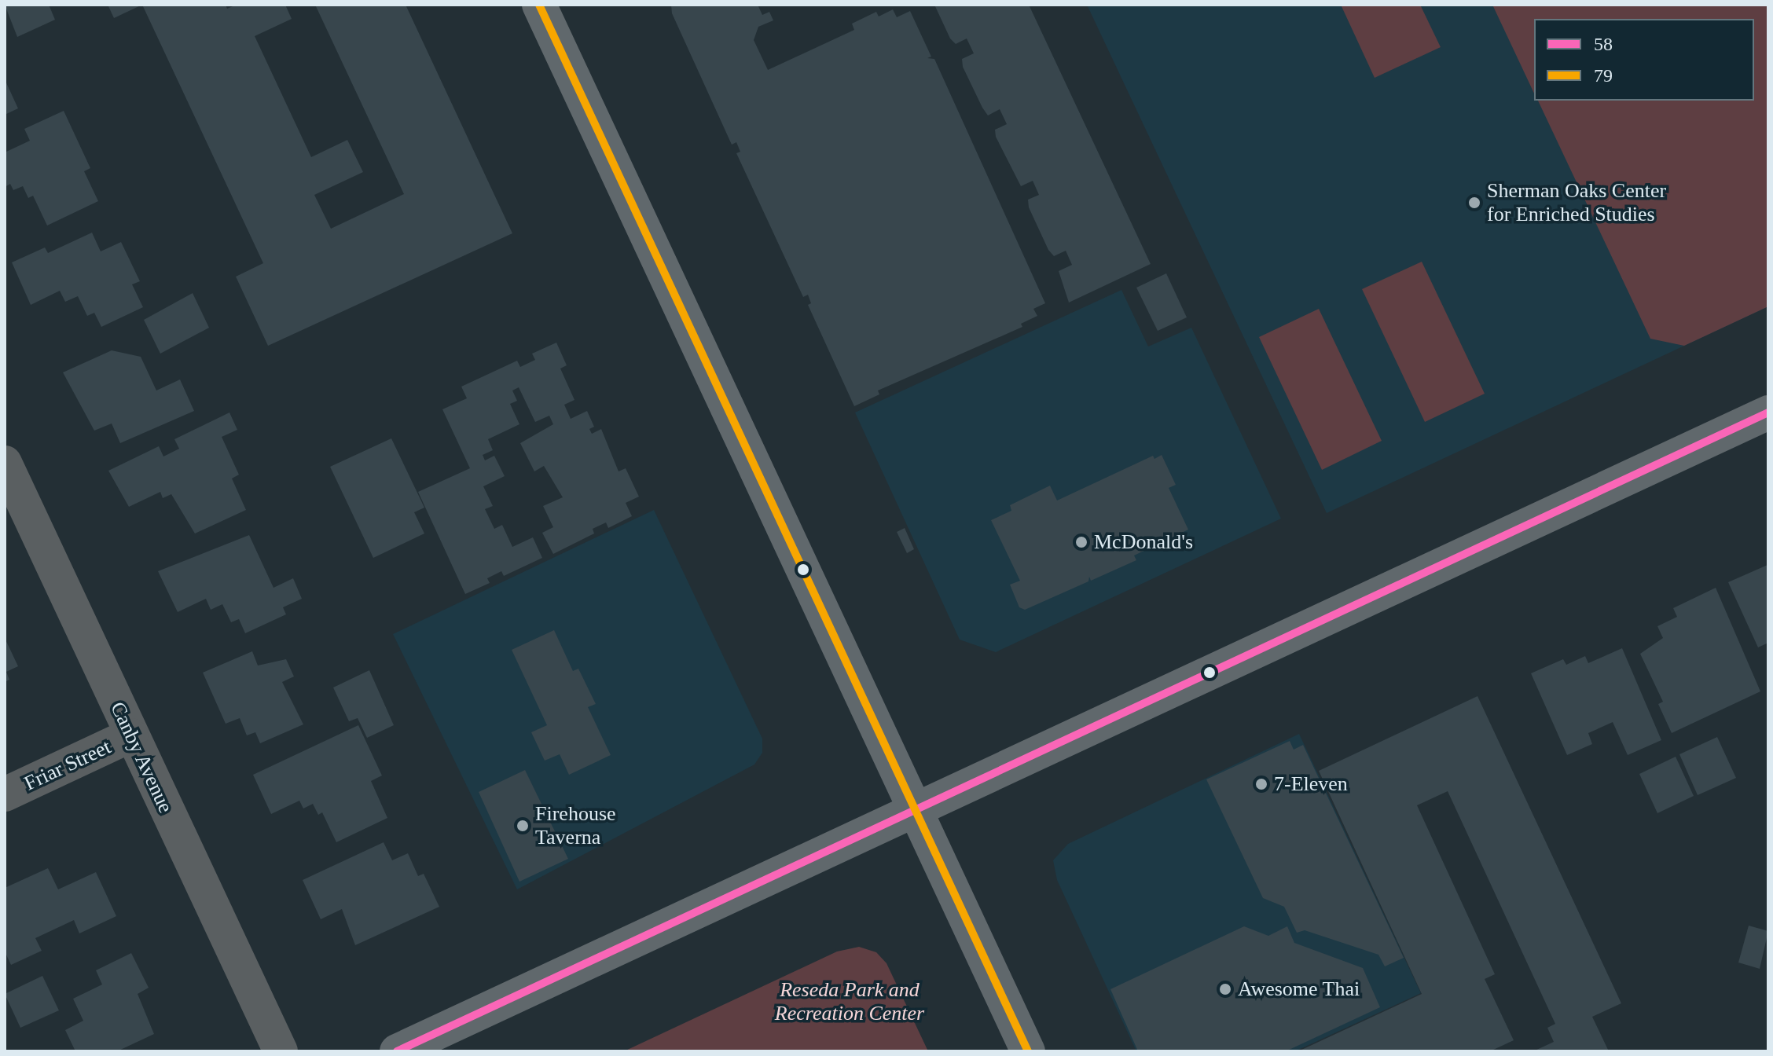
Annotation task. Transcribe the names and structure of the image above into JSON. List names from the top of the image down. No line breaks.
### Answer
{"streets":{"street":["Canby Avenue","Friar Street"]},"crossings":[["Canby Avenue","Friar Street"]],"parks":["Reseda Park and Recreation Center"],"places":["Sherman Oaks Center for Enriched Studies","McDonald's","7-Eleven","Firehouse Taverna","Awesome Thai"],"lines":["transit line 79","transit line 58"],"legend":["58","79"]}
